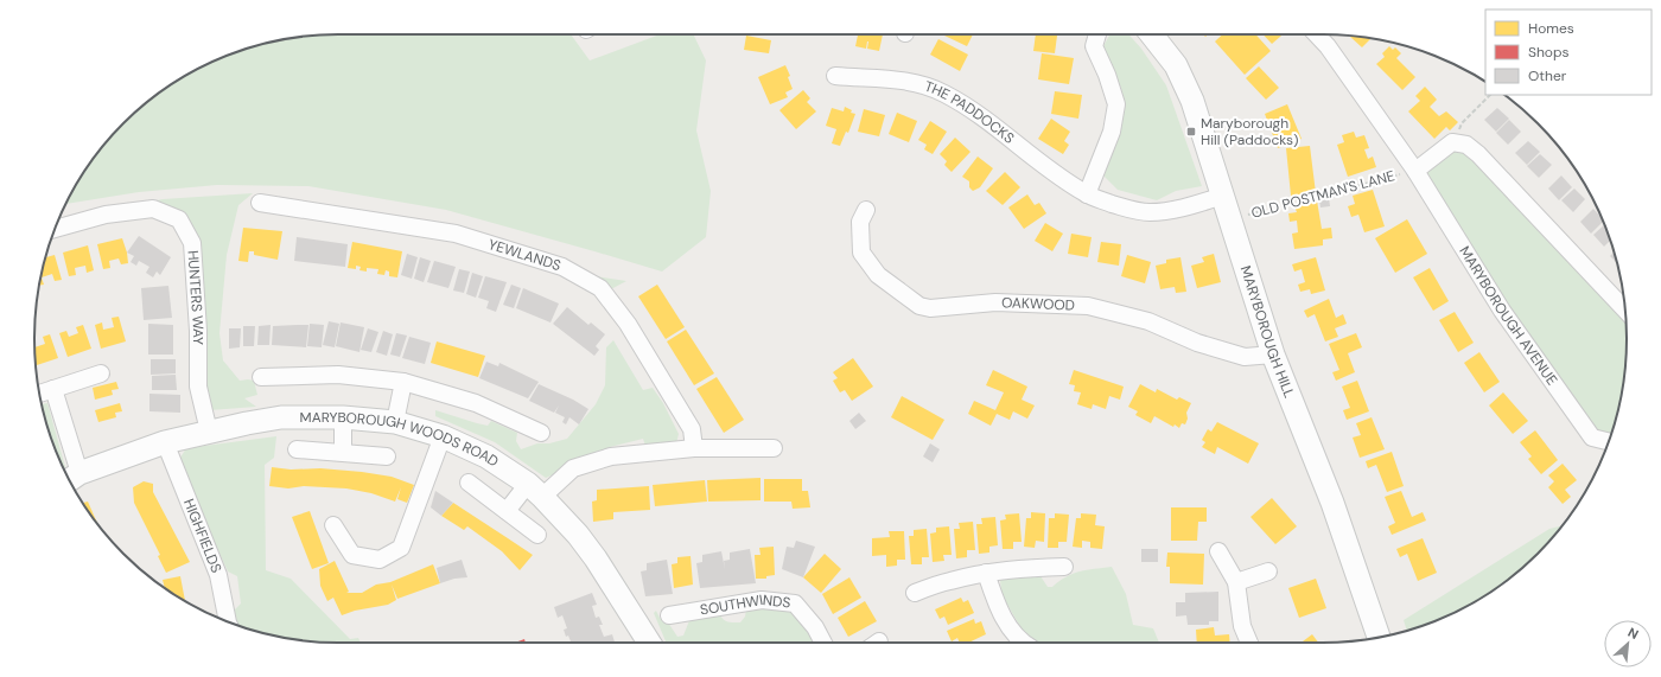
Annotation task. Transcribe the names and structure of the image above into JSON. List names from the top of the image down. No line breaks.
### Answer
{"streets":{"street":["THE PADDOCKS","YEWLANDS","HUNTERS WAY","OAKWOOD","MARYBOROUGH AVENUE","MARYBOROUGH HILL","MARYBOROUGH WOODS ROAD","HIGHFIELDS","SOUTHWINDS"],"path":["OLD POSTMAN'S LANE"]},"crossings":[["THE PADDOCKS","MARYBOROUGH HILL"],["OLD POSTMAN'S LANE","MARYBOROUGH AVENUE"],["OLD POSTMAN'S LANE","MARYBOROUGH HILL"],["HUNTERS WAY","MARYBOROUGH WOODS ROAD"],["OAKWOOD","MARYBOROUGH HILL"],["MARYBOROUGH WOODS ROAD","HIGHFIELDS"]],"places":{"transit":["Maryborough Hill (Paddocks)"]},"legend":["Homes","Shops","Other"],"north":"top right"}
